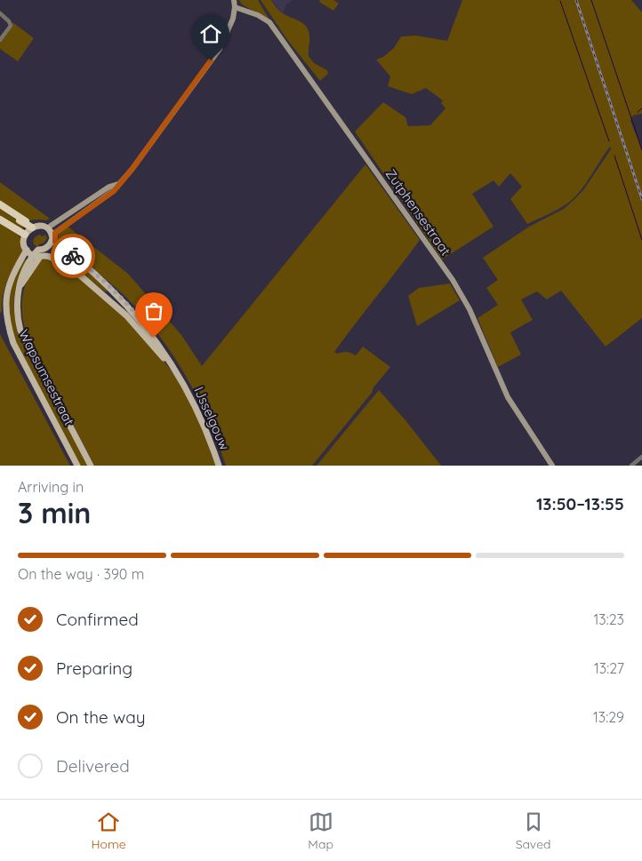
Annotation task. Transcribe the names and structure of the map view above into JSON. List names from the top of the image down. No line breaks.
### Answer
{"streets":{"main road":["Wapsumsestraat","IJsselgouw"],"street":["Zutphensestraat"]},"page":{"heading":["3 min","Arriving in","13:50–13:55"],"bar":"On the way · 390 m","list":[["Confirmed","13:23"],["Preparing","13:27"],["On the way","13:29"],"Delivered"],"tabs":["Home","Map","Saved"]}}
